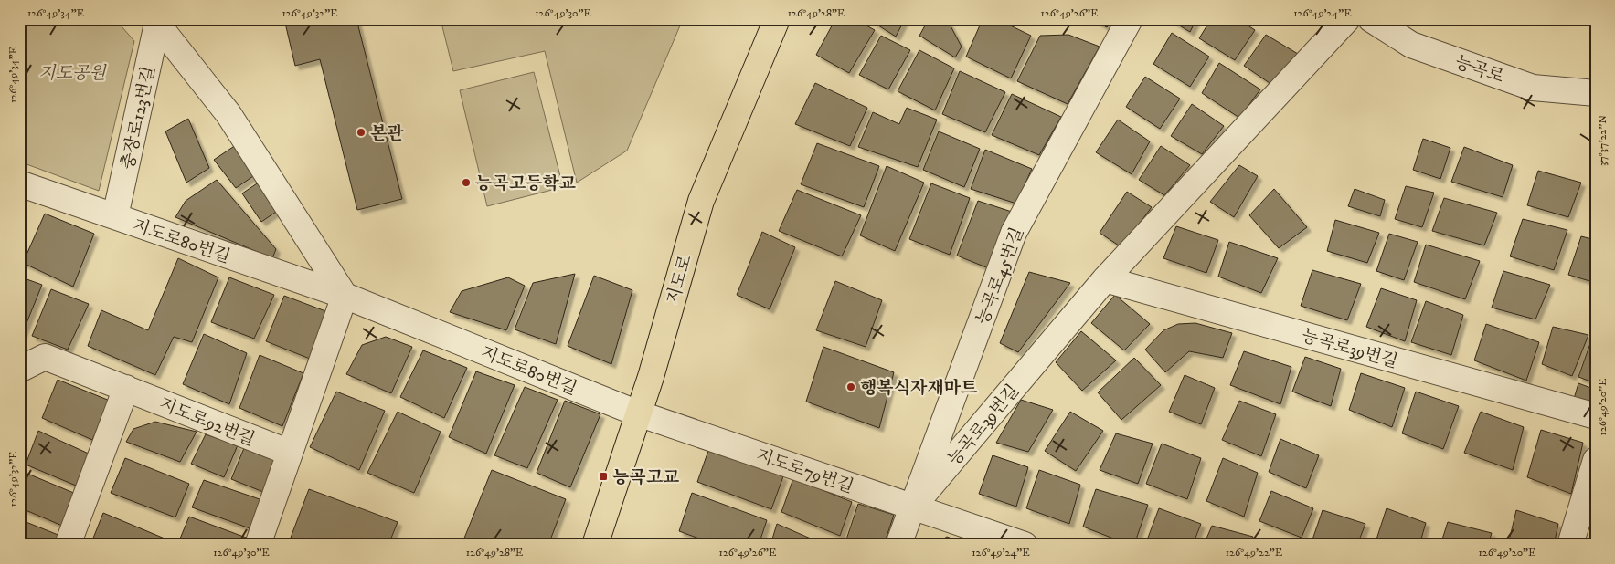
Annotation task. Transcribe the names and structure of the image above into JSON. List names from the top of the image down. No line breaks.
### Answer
{"streets":{"main road":["지도로"],"street":["능곡로","충장로123번길","지도로80번길","능곡로45번길","능곡로39번길","지도로92번길","지도로79번길"]},"crossings":[["충장로123번길","지도로80번길"],["지도로80번길","지도로"],["지도로80번길","지도로79번길"],["능곡로45번길","능곡로39번길"],["능곡로45번길","지도로79번길"],["지도로","지도로79번길"],["능곡로39번길","지도로79번길"]],"parks":["지도공원"],"places":{"other":["본관","능곡고등학교","행복식자재마트"],"transit":["능곡고교"]},"coordinates":["126°49'34\"E","126°49'32\"E","126°49'30\"E","126°49'28\"E","126°49'26\"E","126°49'24\"E","37°37'22\"N","126°49'20\"E","126°49'22\"E"]}
